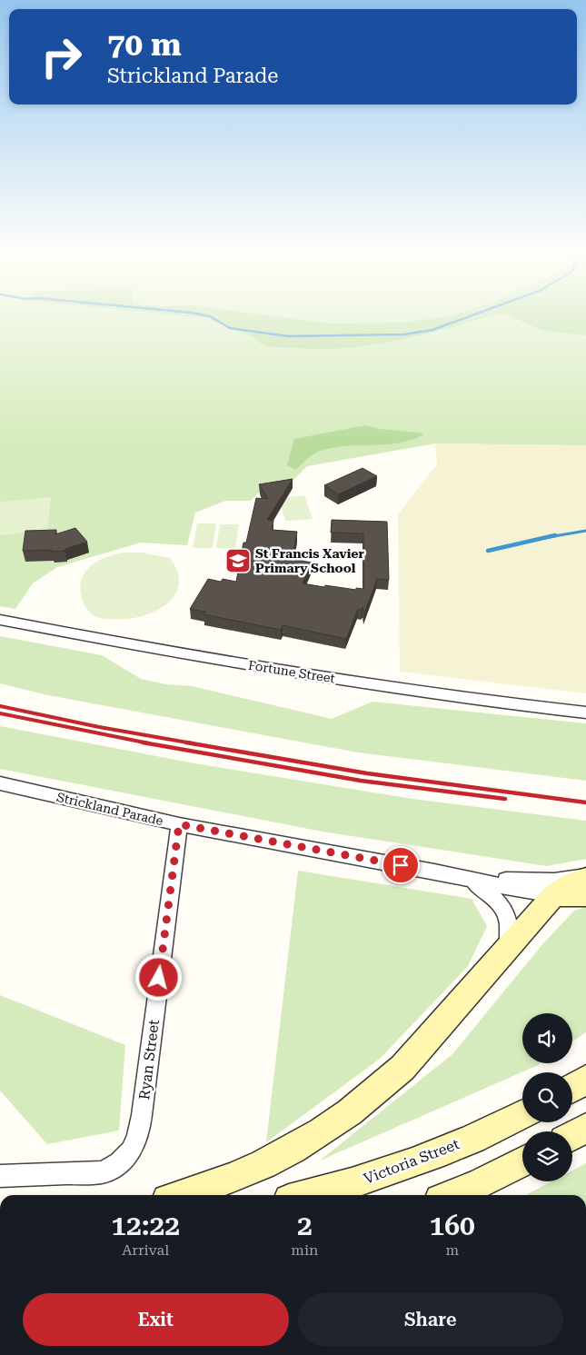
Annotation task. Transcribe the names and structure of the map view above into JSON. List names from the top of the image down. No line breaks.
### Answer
{"streets":{"street":["Fortune Street","Strickland Parade","Ryan Street","Victoria Street"]},"crossings":[["Strickland Parade","Ryan Street"]],"places":{"school or university":["St Francis Xavier Primary School"]},"page":{"turn":["70 m","Strickland Parade"],"eta":["12:22","Arrival","2","min","160","m"],"buttons":["Exit","Share"]}}
